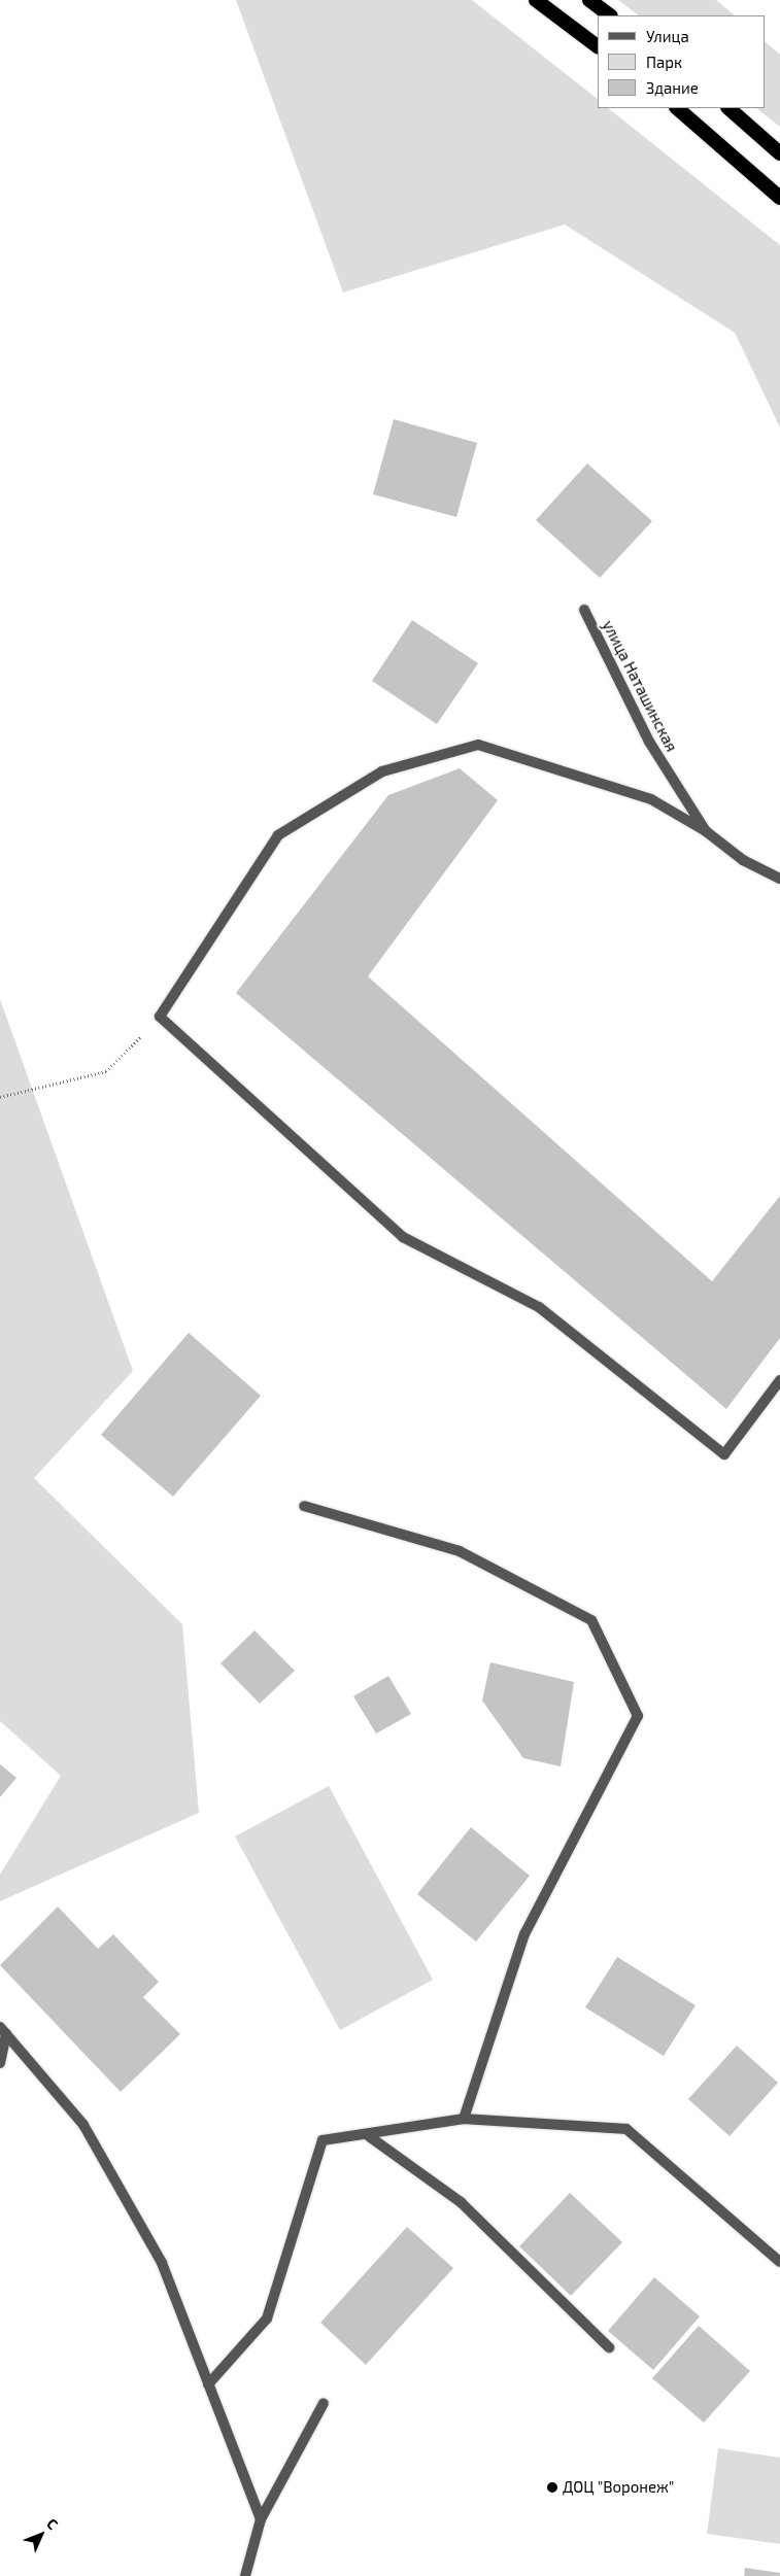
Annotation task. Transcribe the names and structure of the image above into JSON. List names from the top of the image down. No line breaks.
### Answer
{"streets":{"street":["улица Наташинская"]},"places":["ДОЦ \"Воронеж\""],"legend":["Улица","Парк","Здание"],"north":"top right"}
